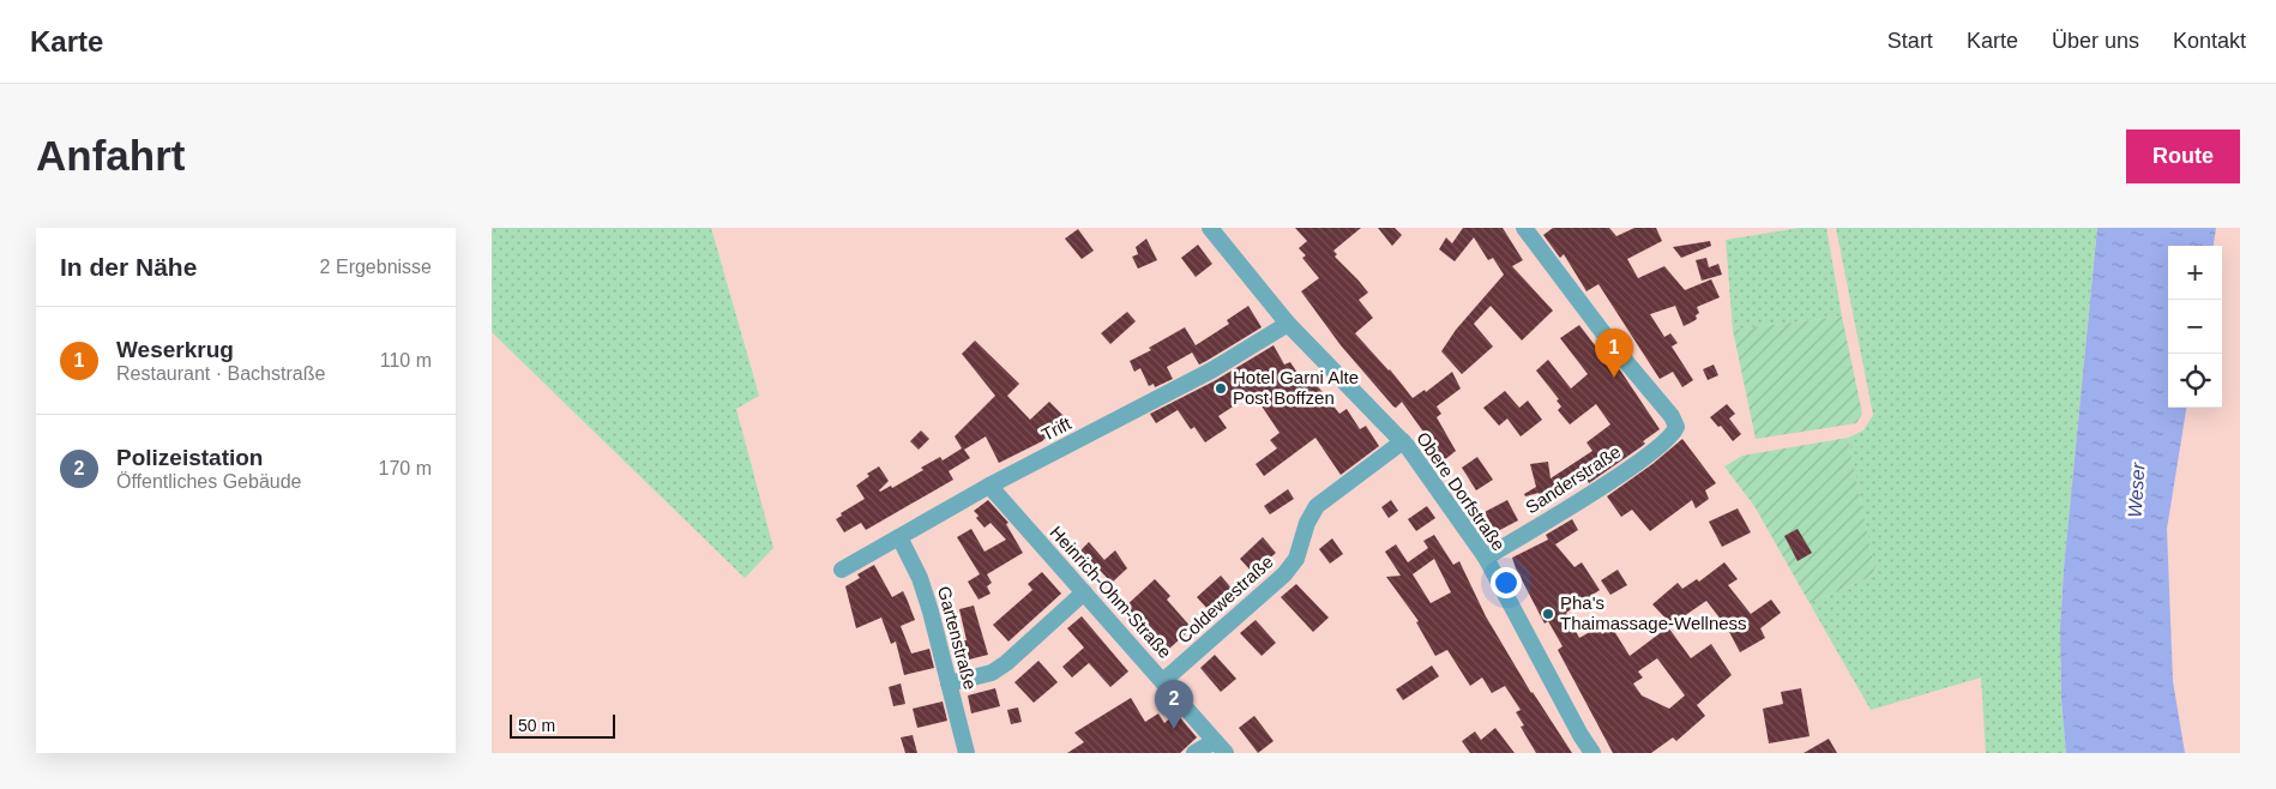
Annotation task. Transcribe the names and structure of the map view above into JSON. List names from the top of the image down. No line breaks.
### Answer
{"streets":{"street":["Trift","Sanderstraße","Obere Dorfstraße","Heinrich-Ohm-Straße","Coldewestraße","Gartenstraße"]},"crossings":[["Trift","Obere Dorfstraße"],["Trift","Heinrich-Ohm-Straße"],["Trift","Gartenstraße"],["Sanderstraße","Obere Dorfstraße"],["Obere Dorfstraße","Coldewestraße"],["Heinrich-Ohm-Straße","Coldewestraße"]],"water":["Weser"],"places":["Hotel Garni Alte Post Boffzen","Pha's Thaimassage-Wellness"],"scale_bar":"50 m","page":{"header":"Karte","nav":["Start","Karte","Über uns","Kontakt"],"buttons":"Route","title":"Anfahrt","heading":["In der Nähe","2 Ergebnisse"],"map_buttons":["+","−"],"list":[{"mark":"1","name":"Weserkrug","note":"Restaurant · Bachstraße","value":"110 m"},{"mark":"2","name":"Polizeistation","note":"Öffentliches Gebäude","value":"170 m"}],"pins":["1","2"],"scale":"50 m"}}
